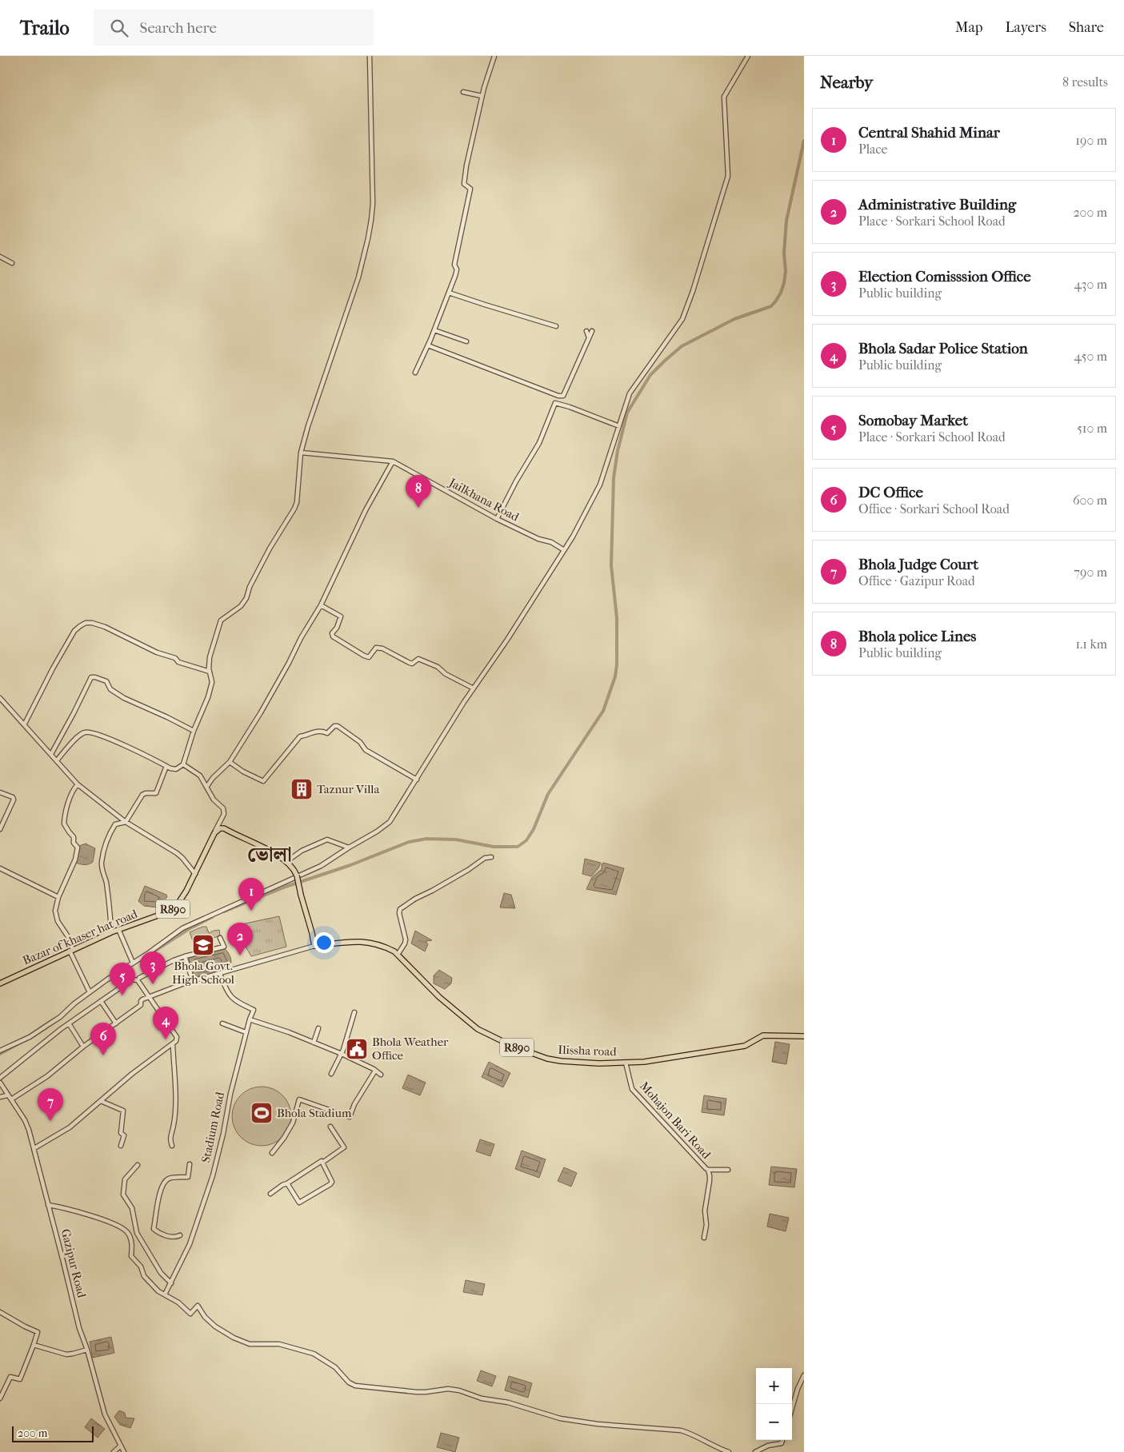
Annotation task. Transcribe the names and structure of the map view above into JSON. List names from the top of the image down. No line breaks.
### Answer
{"streets":{"main road":["R890","Bazar of khaser hat road","Ilissha road"],"street":["Jailkhana Road","Mohajon Bari Road","Stadium Road","Gazipur Road"]},"crossings":[["Ilissha road","Mohajon Bari Road"]],"districts":["ভোলা"],"places":{"building":["Taznur Villa"],"school or university":["Bhola Govt. High School"],"public building":["Bhola Weather Office"],"sports":["Bhola Stadium"]},"scale_bar":"200 m","page":{"header":"Trailo","search":"Search here","nav":["Map","Layers","Share"],"heading":["Nearby","8 results"],"list":[{"mark":"1","name":"Central Shahid Minar","note":"Place","value":"190 m"},{"mark":"2","name":"Administrative Building","note":"Place · Sorkari School Road","value":"200 m"},{"mark":"3","name":"Election Comisssion Office","note":"Public building","value":"430 m"},{"mark":"4","name":"Bhola Sadar Police Station","note":"Public building","value":"450 m"},{"mark":"5","name":"Somobay Market","note":"Place · Sorkari School Road","value":"510 m"},{"mark":"6","name":"DC Office","note":"Office · Sorkari School Road","value":"600 m"},{"mark":"7","name":"Bhola Judge Court","note":"Office · Gazipur Road","value":"790 m"},{"mark":"8","name":"Bhola police Lines","note":"Public building","value":"1.1 km"}],"pins":["8","1","2","3","5","4","6","7"],"map_buttons":["+","−"],"scale":"200 m"}}
